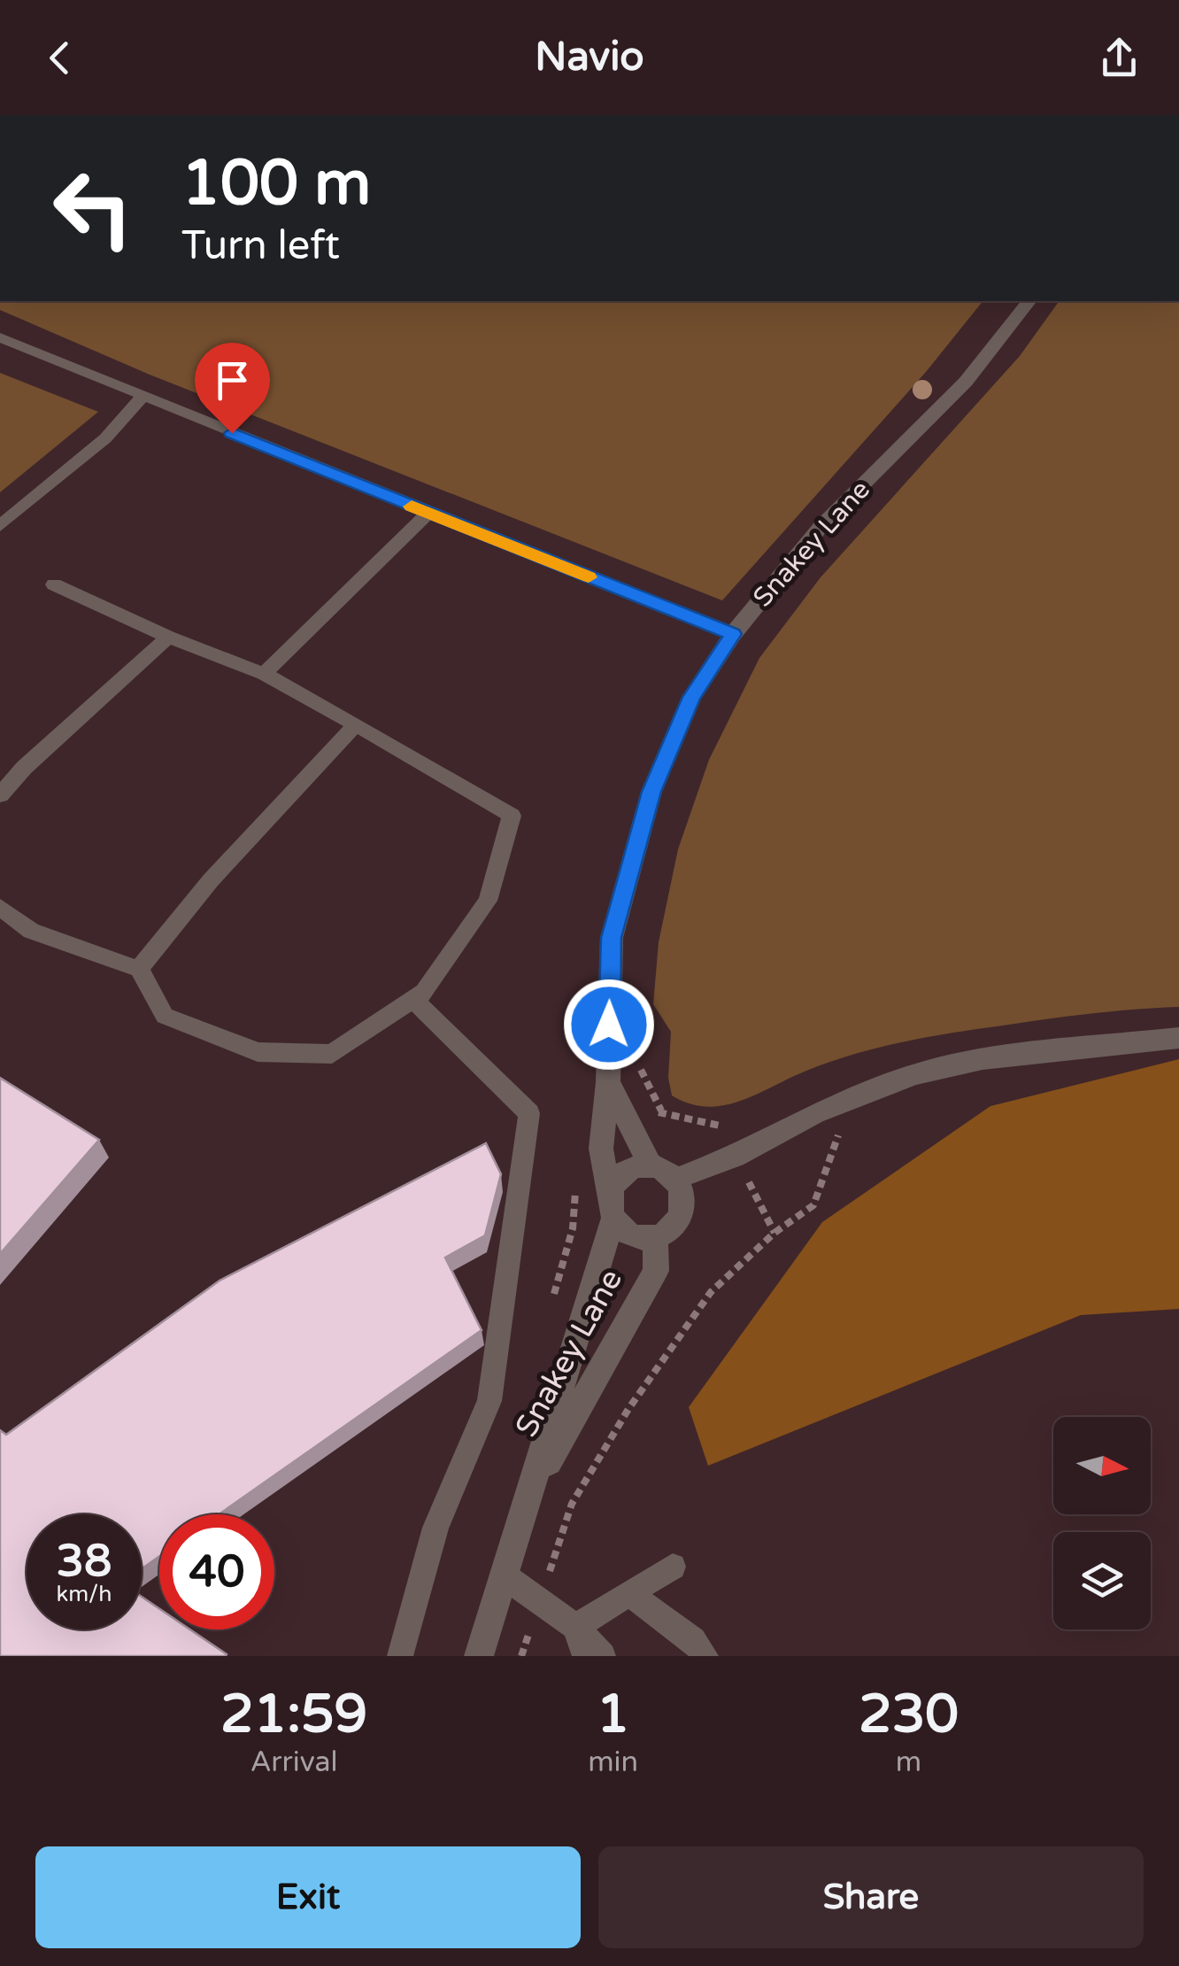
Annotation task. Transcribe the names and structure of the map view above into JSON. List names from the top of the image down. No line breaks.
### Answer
{"streets":{"street":["Snakey Lane"]},"north":"right","page":{"header":"Navio","turn":["100 m","Turn left"],"speed":"38 km/h","limit":"40","eta":["21:59","Arrival","1","min","230","m"],"buttons":["Exit","Share"]}}
